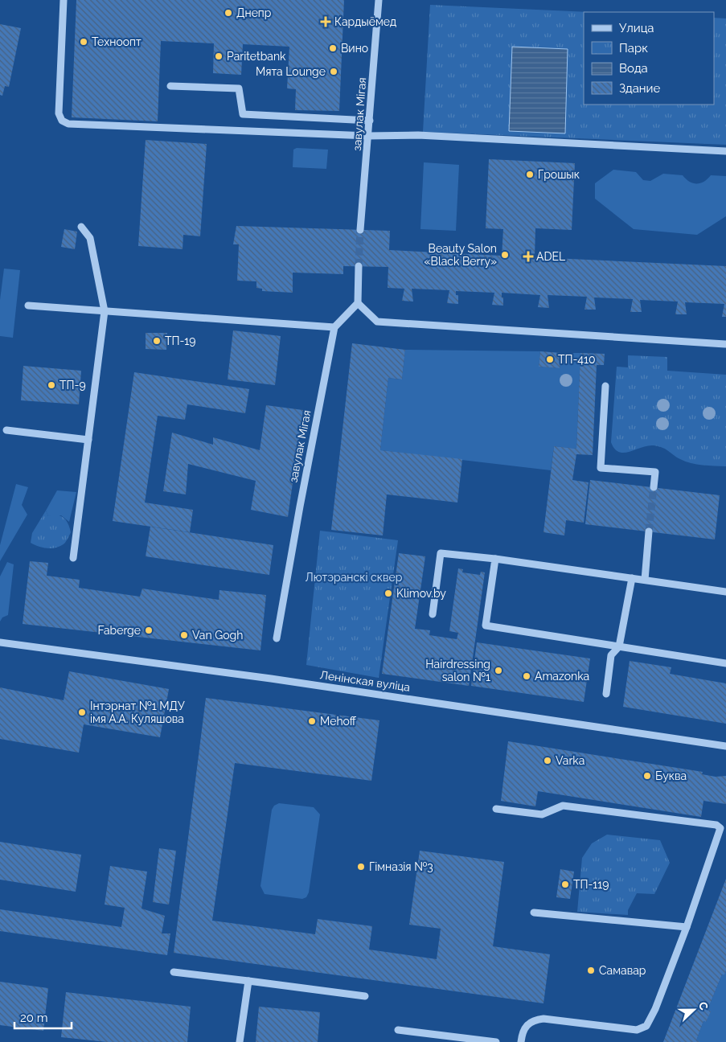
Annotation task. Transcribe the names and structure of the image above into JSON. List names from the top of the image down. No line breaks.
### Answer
{"streets":{"street":["завулак Мігая","Ленінская вуліца"]},"parks":["Лютэранскі сквер"],"places":{"other":["Днепр","Техноопт","Вино","Paritetbank","Мята Lounge","Грошык","Beauty Salon «Black Berry»","ТП-19","ТП-410","ТП-9","Klimov.by","Faberge","Van Gogh","Hairdressing salon №1","Amazonka","Інтэрнат №1 МДУ імя А.А. Куляшова","Mehoff","Varka","Буква","Гімназія №3","ТП-119","Самавар"],"health":["Кардыёмед","ADEL"]},"legend":["Улица","Парк","Вода","Здание"],"scale_bar":"20 m","north":"right"}
